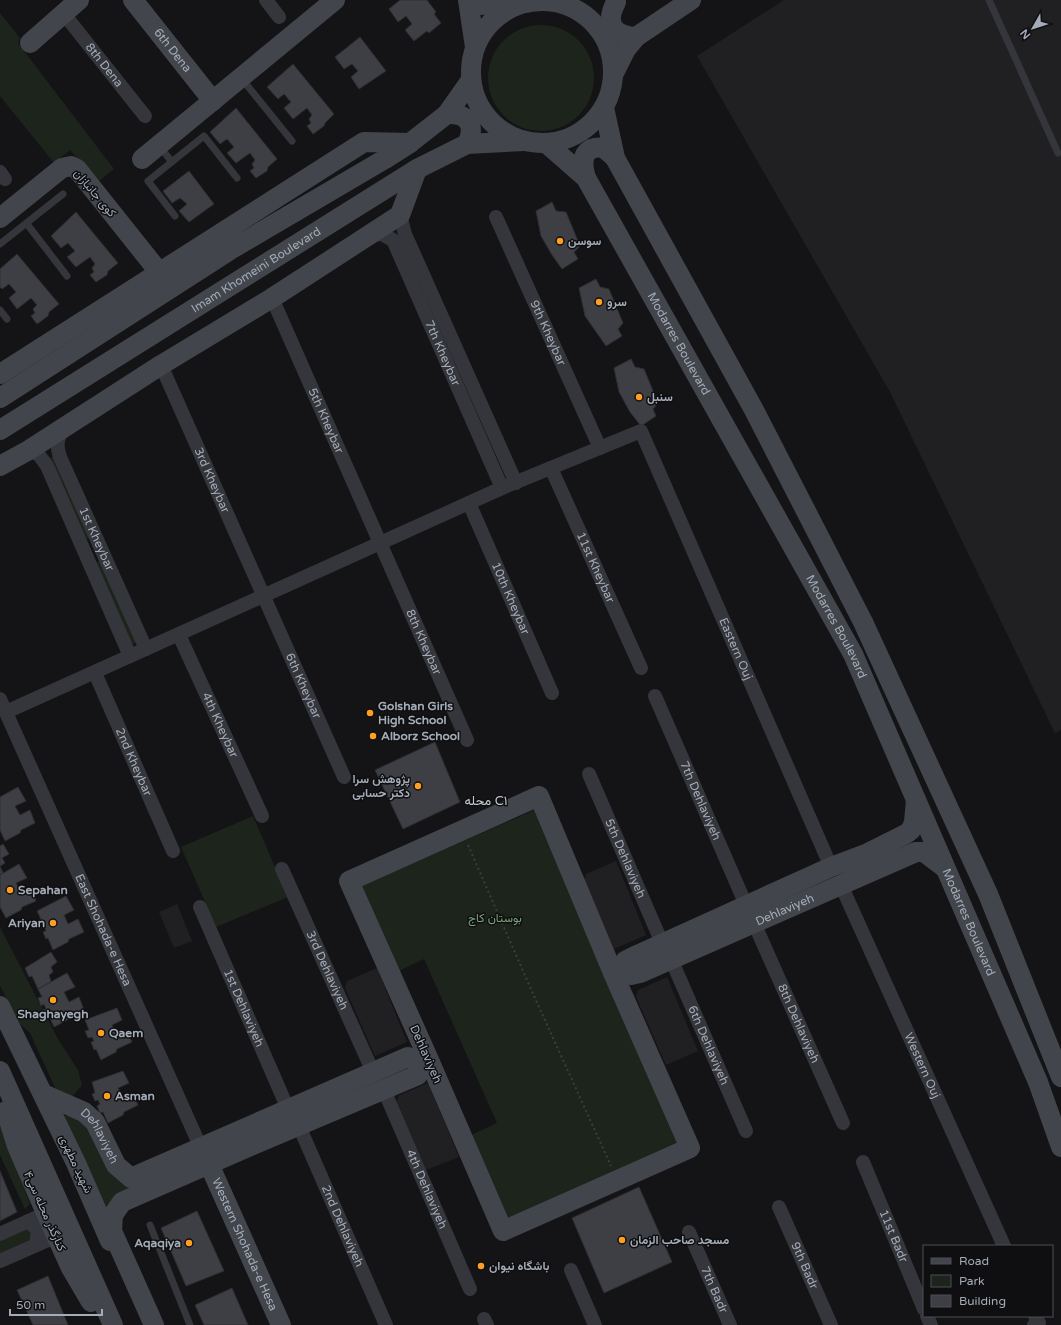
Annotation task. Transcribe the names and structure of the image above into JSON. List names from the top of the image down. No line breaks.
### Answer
{"streets":{"main road":["6th Dena","کوی جانبازان","Imam Khomeini Boulevard","Modarres Boulevard","Dehlaviyeh","شهید مطهری","کنارگذر محله سی۴","Western Shohada-e Hesa"],"street":["8th Dena","9th Kheybar","7th Kheybar","5th Kheybar","3rd Kheybar","1st Kheybar","11st Kheybar","10th Kheybar","8th Kheybar","Eastern Ouj","6th Kheybar","4th Kheybar","2nd Kheybar","7th Dehlaviyeh","5th Dehlaviyeh","East Shohada-e Hesa","3rd Dehlaviyeh","1st Dehlaviyeh","8th Dehlaviyeh","6th Dehlaviyeh","Western Ouj","4th Dehlaviyeh","2nd Dehlaviyeh","11st Badr","9th Badr","7th Badr"]},"crossings":[["Imam Khomeini Boulevard","Modarres Boulevard"],["9th Kheybar","Eastern Ouj"],["Modarres Boulevard","Dehlaviyeh"],["5th Kheybar","8th Kheybar"],["3rd Kheybar","6th Kheybar"],["Eastern Ouj","Dehlaviyeh"],["7th Dehlaviyeh","Dehlaviyeh"],["7th Dehlaviyeh","8th Dehlaviyeh"],["5th Dehlaviyeh","Dehlaviyeh"],["5th Dehlaviyeh","6th Dehlaviyeh"],["Dehlaviyeh","East Shohada-e Hesa"],["Dehlaviyeh","3rd Dehlaviyeh"],["Dehlaviyeh","1st Dehlaviyeh"],["Dehlaviyeh","8th Dehlaviyeh"],["Dehlaviyeh","6th Dehlaviyeh"],["Dehlaviyeh","Western Ouj"],["Dehlaviyeh","شهید مطهری"],["Dehlaviyeh","4th Dehlaviyeh"],["Dehlaviyeh","2nd Dehlaviyeh"],["Dehlaviyeh","Western Shohada-e Hesa"],["East Shohada-e Hesa","Western Shohada-e Hesa"]],"districts":["محله C۱"],"parks":["بوستان کاج"],"places":["سوسن","سرو","سنبل","Golshan Girls High School","Alborz School","پژوهش سرا دکتر حسابی","Sepahan","Ariyan","Shaghayegh","Qaem","Asman","مسجد صاحب الزمان","Aqaqiya","باشگاه نیوان"],"legend":["Road","Park","Building"],"scale_bar":"50 m","north":"bottom left"}
